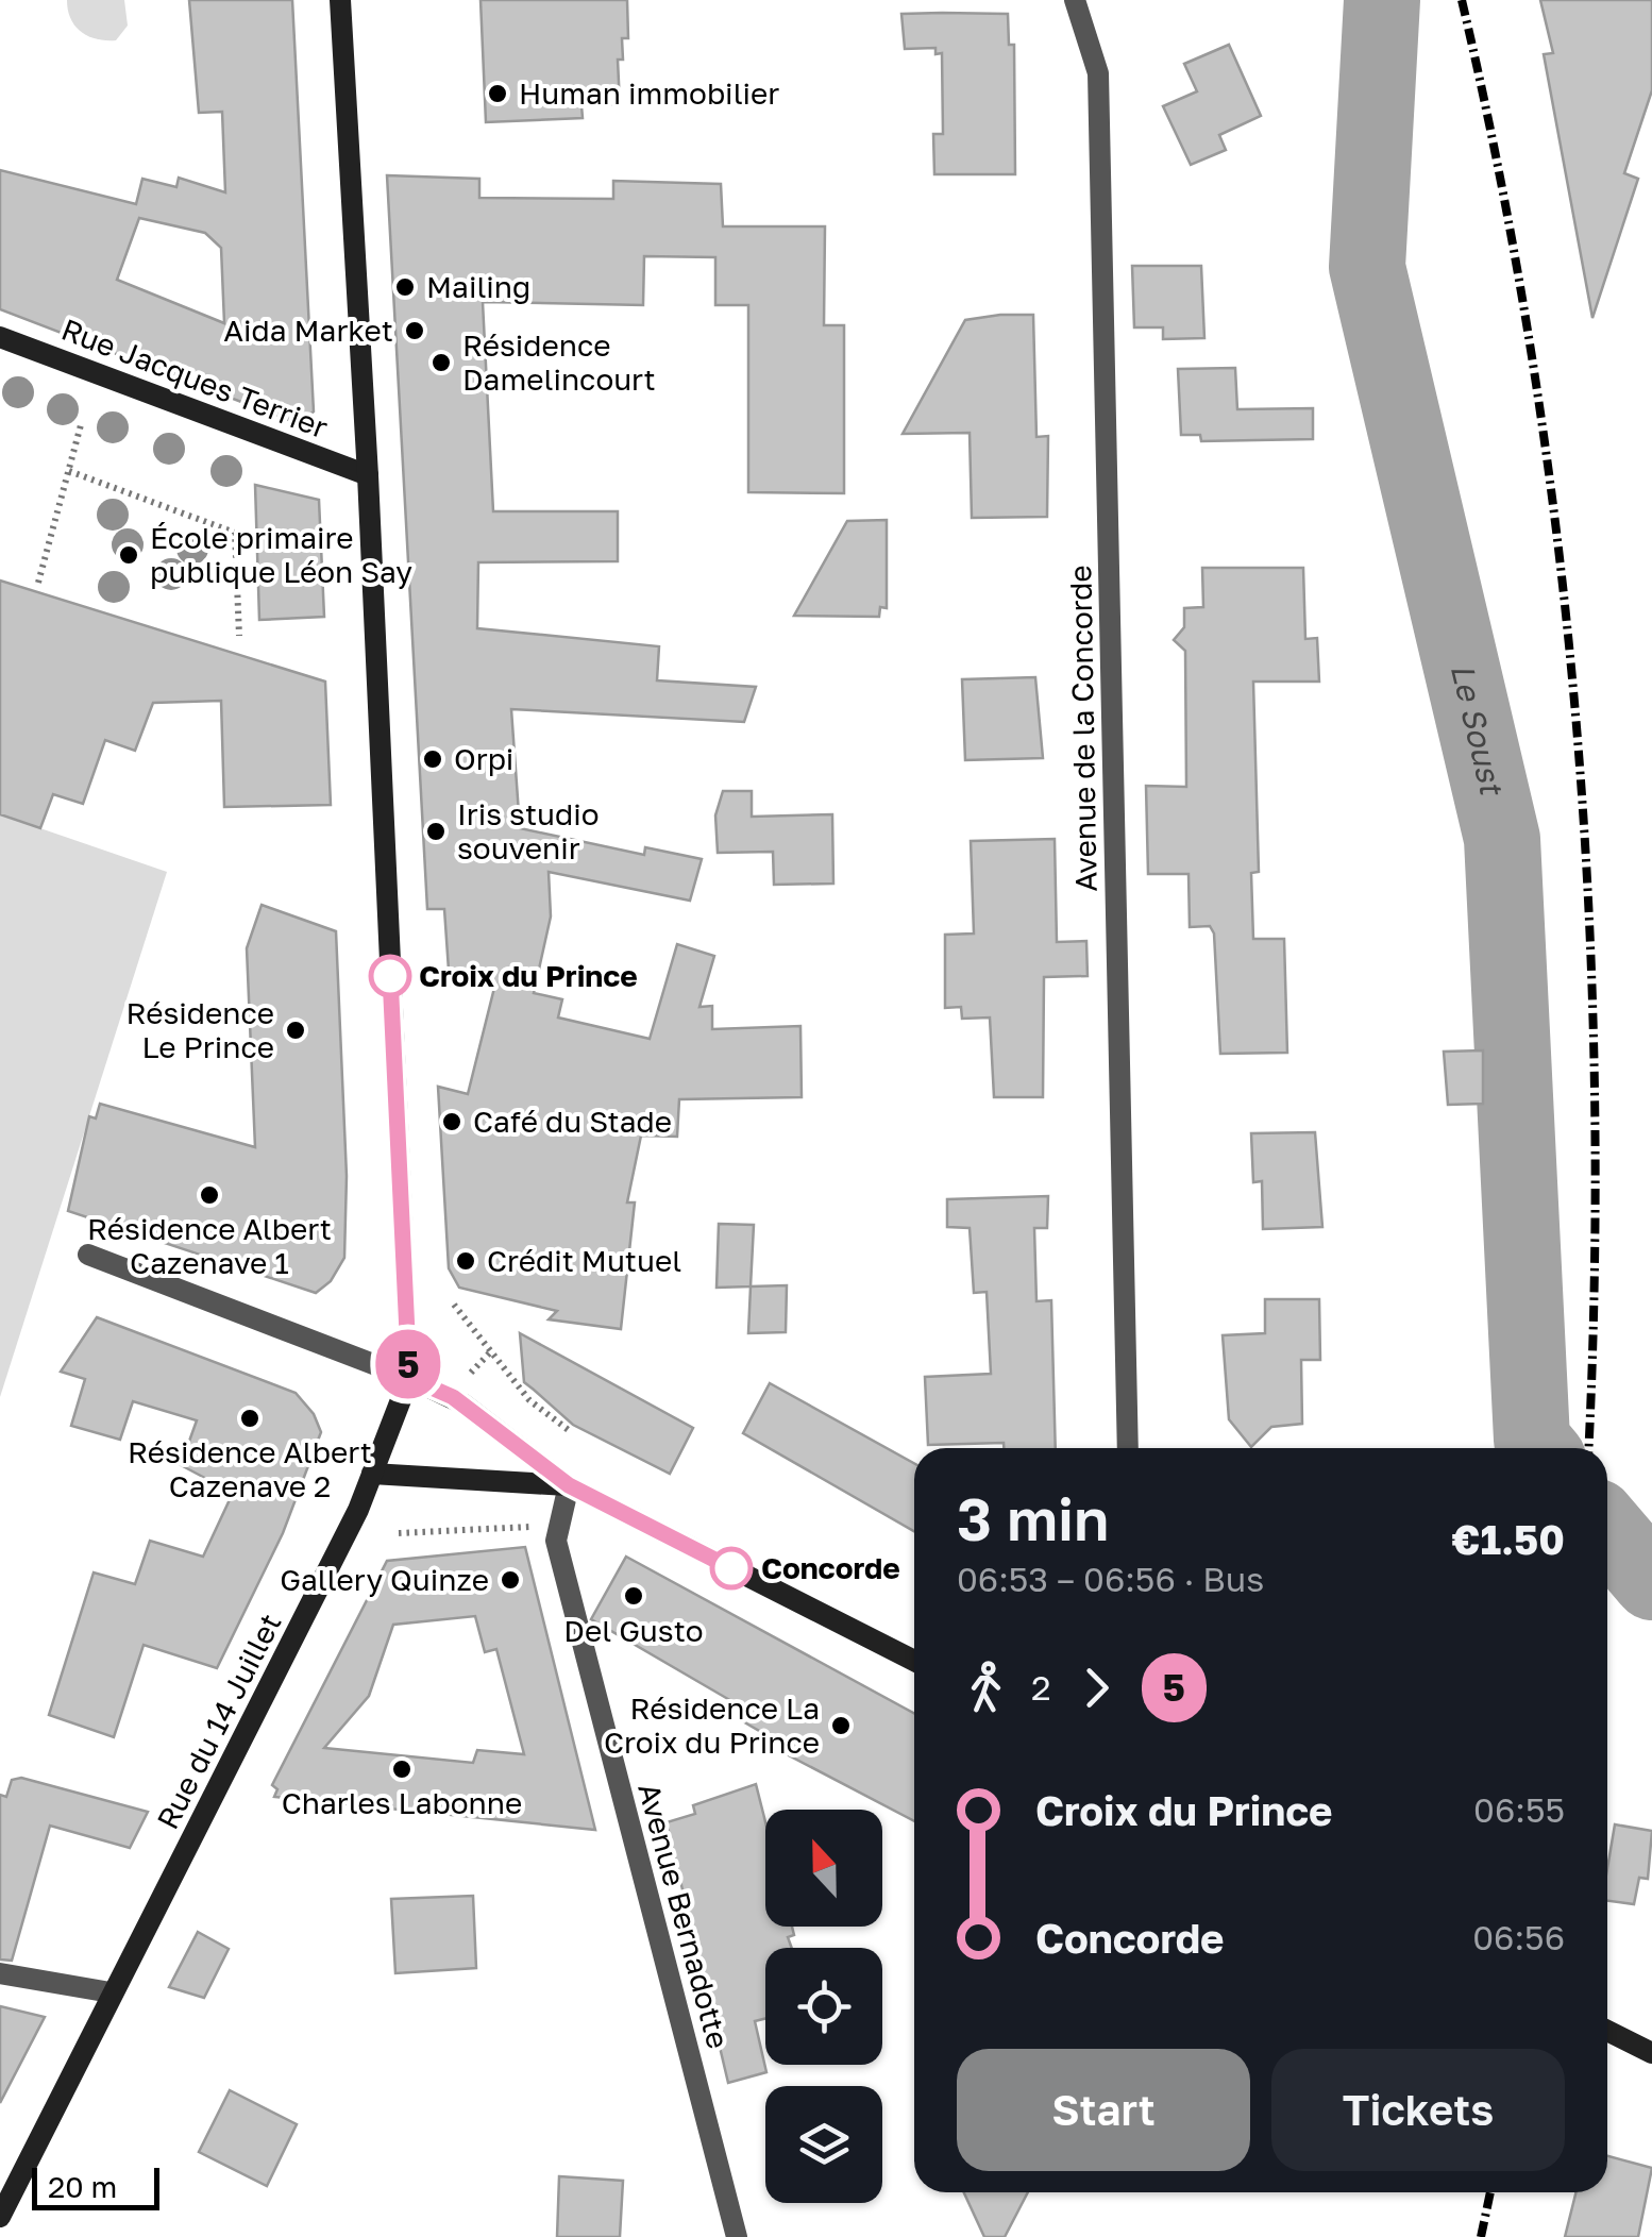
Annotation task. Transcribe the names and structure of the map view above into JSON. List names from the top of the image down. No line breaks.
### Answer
{"streets":{"main road":["Rue Jacques Terrier","Rue du 14 Juillet"],"street":["Avenue de la Concorde","Avenue Bernadotte"]},"water":["Le Soust"],"places":["Human immobilier","Mailing","Aida Market","Résidence Damelincourt","École primaire publique Léon Say","Orpi","Iris studio souvenir","Croix du Prince","Résidence Le Prince","Café du Stade","Résidence Albert Cazenave 1","Crédit Mutuel","Résidence Albert Cazenave 2","Concorde","Gallery Quinze","Del Gusto","Résidence La Croix du Prince","Charles Labonne"],"lines":["bus line 5"],"scale_bar":"20 m","north":"top","page":{"on_map":"5","heading":["3 min","06:53 – 06:56 · Bus","€1.50"],"legs":["2","5"],"list":[{"name":"Croix du Prince","value":"06:55"},{"name":"Concorde","value":"06:56"}],"buttons":["Start","Tickets"],"scale":"20 m"}}
